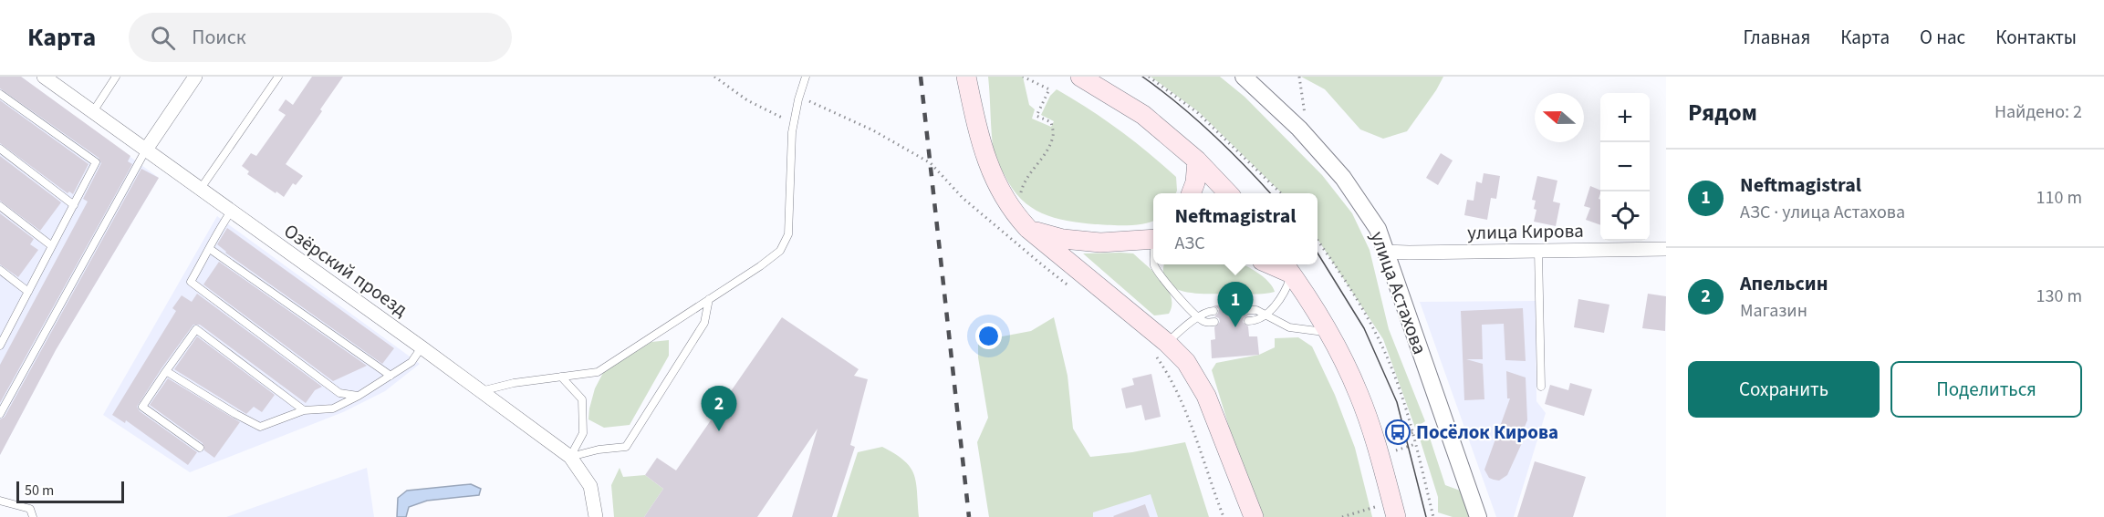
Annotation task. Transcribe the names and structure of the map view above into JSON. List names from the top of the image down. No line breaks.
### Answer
{"streets":{"street":["улица Кирова","Озёрский проезд","улица Астахова"]},"crossings":[["улица Кирова","улица Астахова"]],"places":{"bus stop":["Посёлок Кирова"]},"scale_bar":"50 m","north":"left","page":{"header":"Карта","search":"Поиск","nav":["Главная","Карта","О нас","Контакты"],"heading":["Рядом","Найдено: 2"],"map_buttons":["+","−"],"list":[{"mark":"1","name":"Neftmagistral","note":"АЗС · улица Астахова","value":"110 m"},{"mark":"2","name":"Апельсин","note":"Магазин","value":"130 m"}],"popup":["Neftmagistral","АЗС"],"pins":["1","2"],"buttons":["Сохранить","Поделиться"],"scale":"50 m"}}
